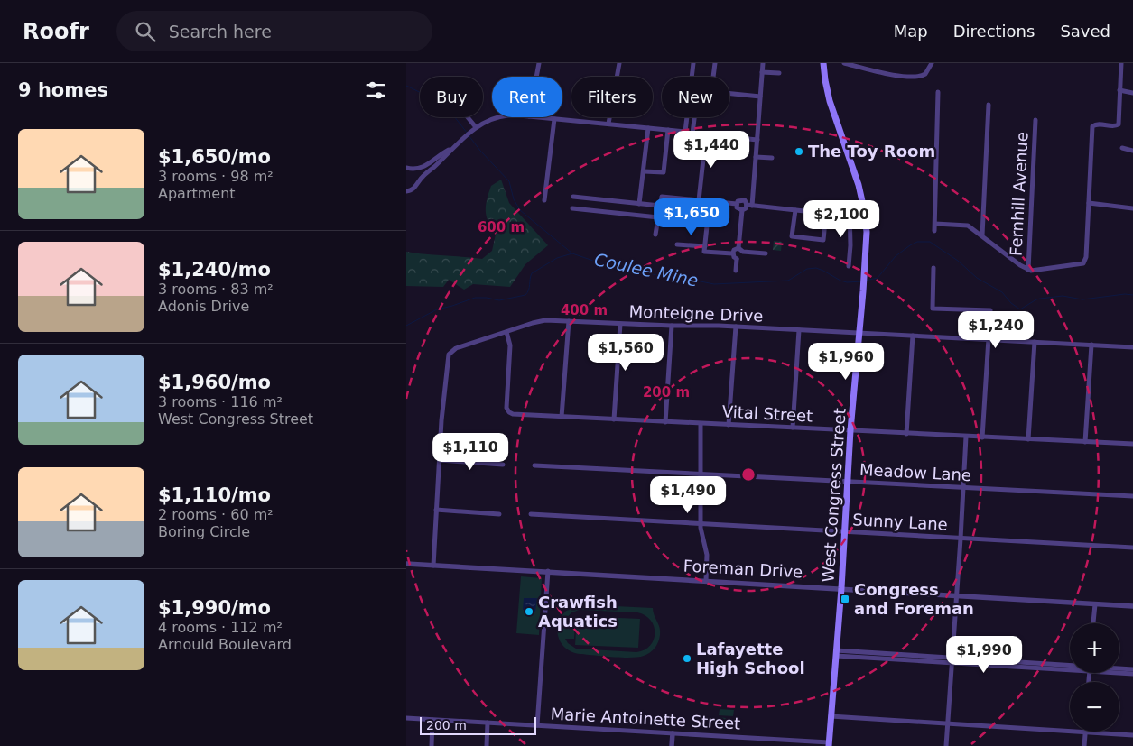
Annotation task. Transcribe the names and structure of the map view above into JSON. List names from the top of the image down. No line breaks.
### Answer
{"streets":{"main road":["West Congress Street"],"street":["Fernhill Avenue","Monteigne Drive","Vital Street","Meadow Lane","Sunny Lane","Foreman Drive","Marie Antoinette Street"]},"crossings":[["Monteigne Drive","Vital Street"],["Monteigne Drive","West Congress Street"],["Monteigne Drive","Foreman Drive"],["Vital Street","West Congress Street"],["Meadow Lane","West Congress Street"],["West Congress Street","Sunny Lane"],["West Congress Street","Foreman Drive"],["West Congress Street","Marie Antoinette Street"]],"water":["Coulee Mine"],"places":{"other":["The Toy Room","Crawfish Aquatics","Lafayette High School"],"transit":["Congress and Foreman"]},"scale_bar":"200 m","page":{"header":"Roofr","search":"Search here","nav":["Map","Directions","Saved"],"heading":"9 homes","chip":["Buy","Rent","Filters","New"],"list":[{"name":"$1,650/mo","note":"3 rooms · 98 m² · Apartment"},{"name":"$1,240/mo","note":"3 rooms · 83 m² · Adonis Drive"},{"name":"$1,960/mo","note":"3 rooms · 116 m² · West Congress Street"},{"name":"$1,110/mo","note":"2 rooms · 60 m² · Boring Circle"},{"name":"$1,990/mo","note":"4 rooms · 112 m² · Arnould Boulevard"}],"price":["$1,440","$1,650","$2,100","$1,240","$1,560","$1,960","$1,110","$1,490","$1,990"],"map_buttons":["+","−"],"scale":"200 m"},"rings":["600 m","400 m","200 m"]}
